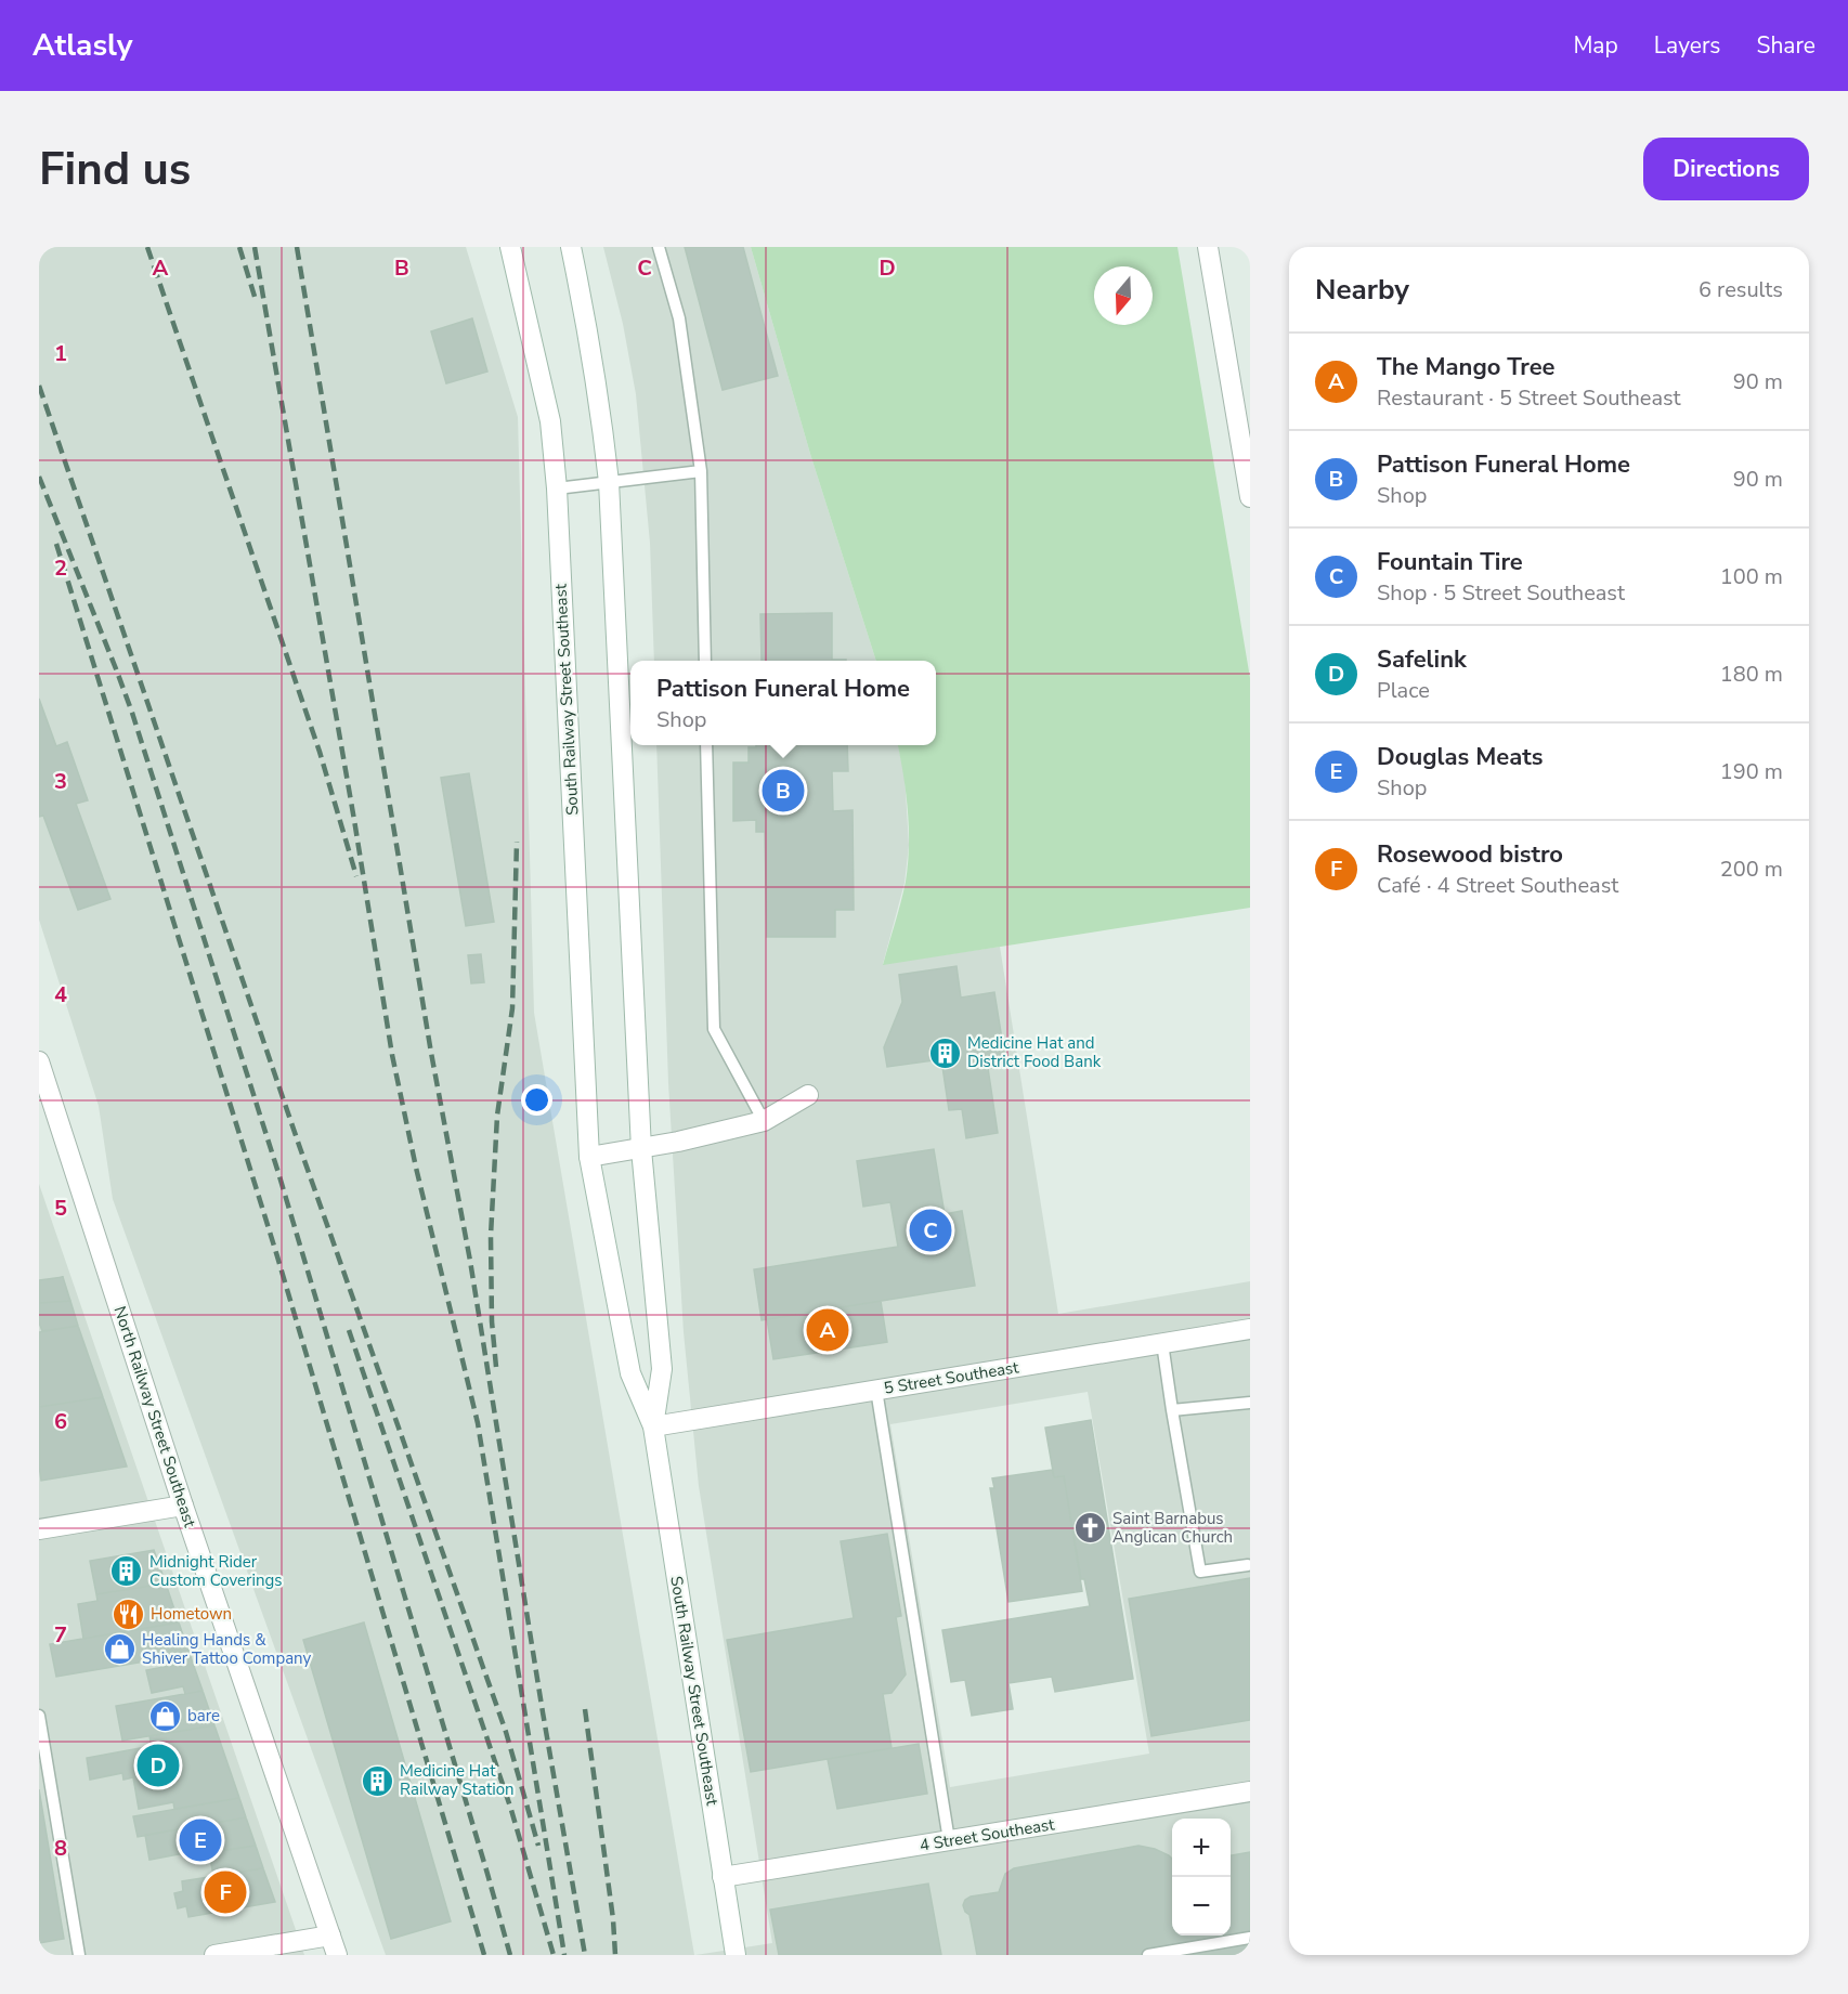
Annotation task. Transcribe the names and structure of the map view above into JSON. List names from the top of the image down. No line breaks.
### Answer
{"streets":{"main road":["South Railway Street Southeast","5 Street Southeast","North Railway Street Southeast","4 Street Southeast"]},"crossings":[["South Railway Street Southeast","5 Street Southeast"],["South Railway Street Southeast","4 Street Southeast"]],"places":{"building":["Medicine Hat and District Food Bank","Midnight Rider Custom Coverings","Medicine Hat Railway Station"],"church":["Saint Barnabus Anglican Church"],"restaurant":["Hometown"],"shop":["Healing Hands & Shiver Tattoo Company","bare"]},"north":"bottom","page":{"header":"Atlasly","nav":["Map","Layers","Share"],"buttons":"Directions","title":"Find us","heading":["Nearby","6 results"],"list":[{"mark":"A","name":"The Mango Tree","note":"Restaurant · 5 Street Southeast","value":"90 m"},{"mark":"B","name":"Pattison Funeral Home","note":"Shop","value":"90 m"},{"mark":"C","name":"Fountain Tire","note":"Shop · 5 Street Southeast","value":"100 m"},{"mark":"D","name":"Safelink","note":"Place","value":"180 m"},{"mark":"E","name":"Douglas Meats","note":"Shop","value":"190 m"},{"mark":"F","name":"Rosewood bistro","note":"Café · 4 Street Southeast","value":"200 m"}],"popup":["Pattison Funeral Home","Shop"],"pins":["B","C","A","D","E","F"],"map_buttons":["+","−"]},"grid":{"columns":["A","B","C","D"],"rows":["1","2","3","4","5","6","7","8"]}}
